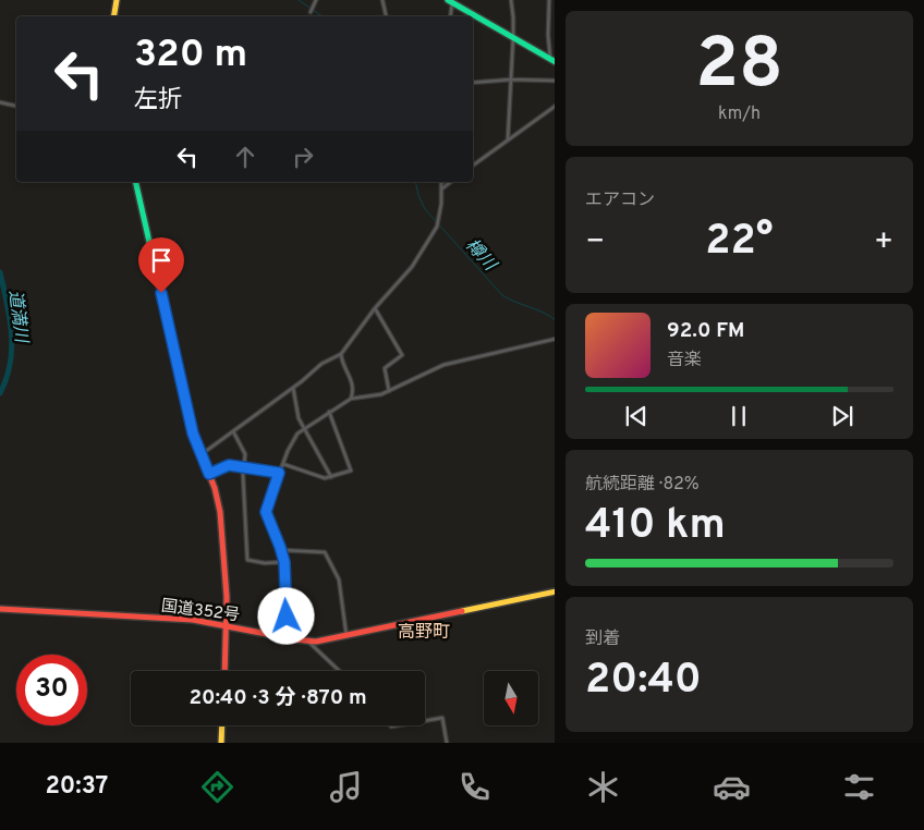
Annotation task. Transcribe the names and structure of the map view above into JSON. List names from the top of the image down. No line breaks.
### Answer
{"streets":{"main road":["国道352号"]},"districts":["高野町"],"water":["樽川","道満川"],"north":"bottom","page":{"tile":[["28","km/h"],"エアコン",["航続距離 · 82%","410 km"],["到着","20:40"]],"turn":["320 m","左折"],"heat":["−","22°","+"],"song":["92.0 FM","音楽"],"limit":"30","trip":"20:40 · 3 分 · 870 m","tabs":"20:37"}}
